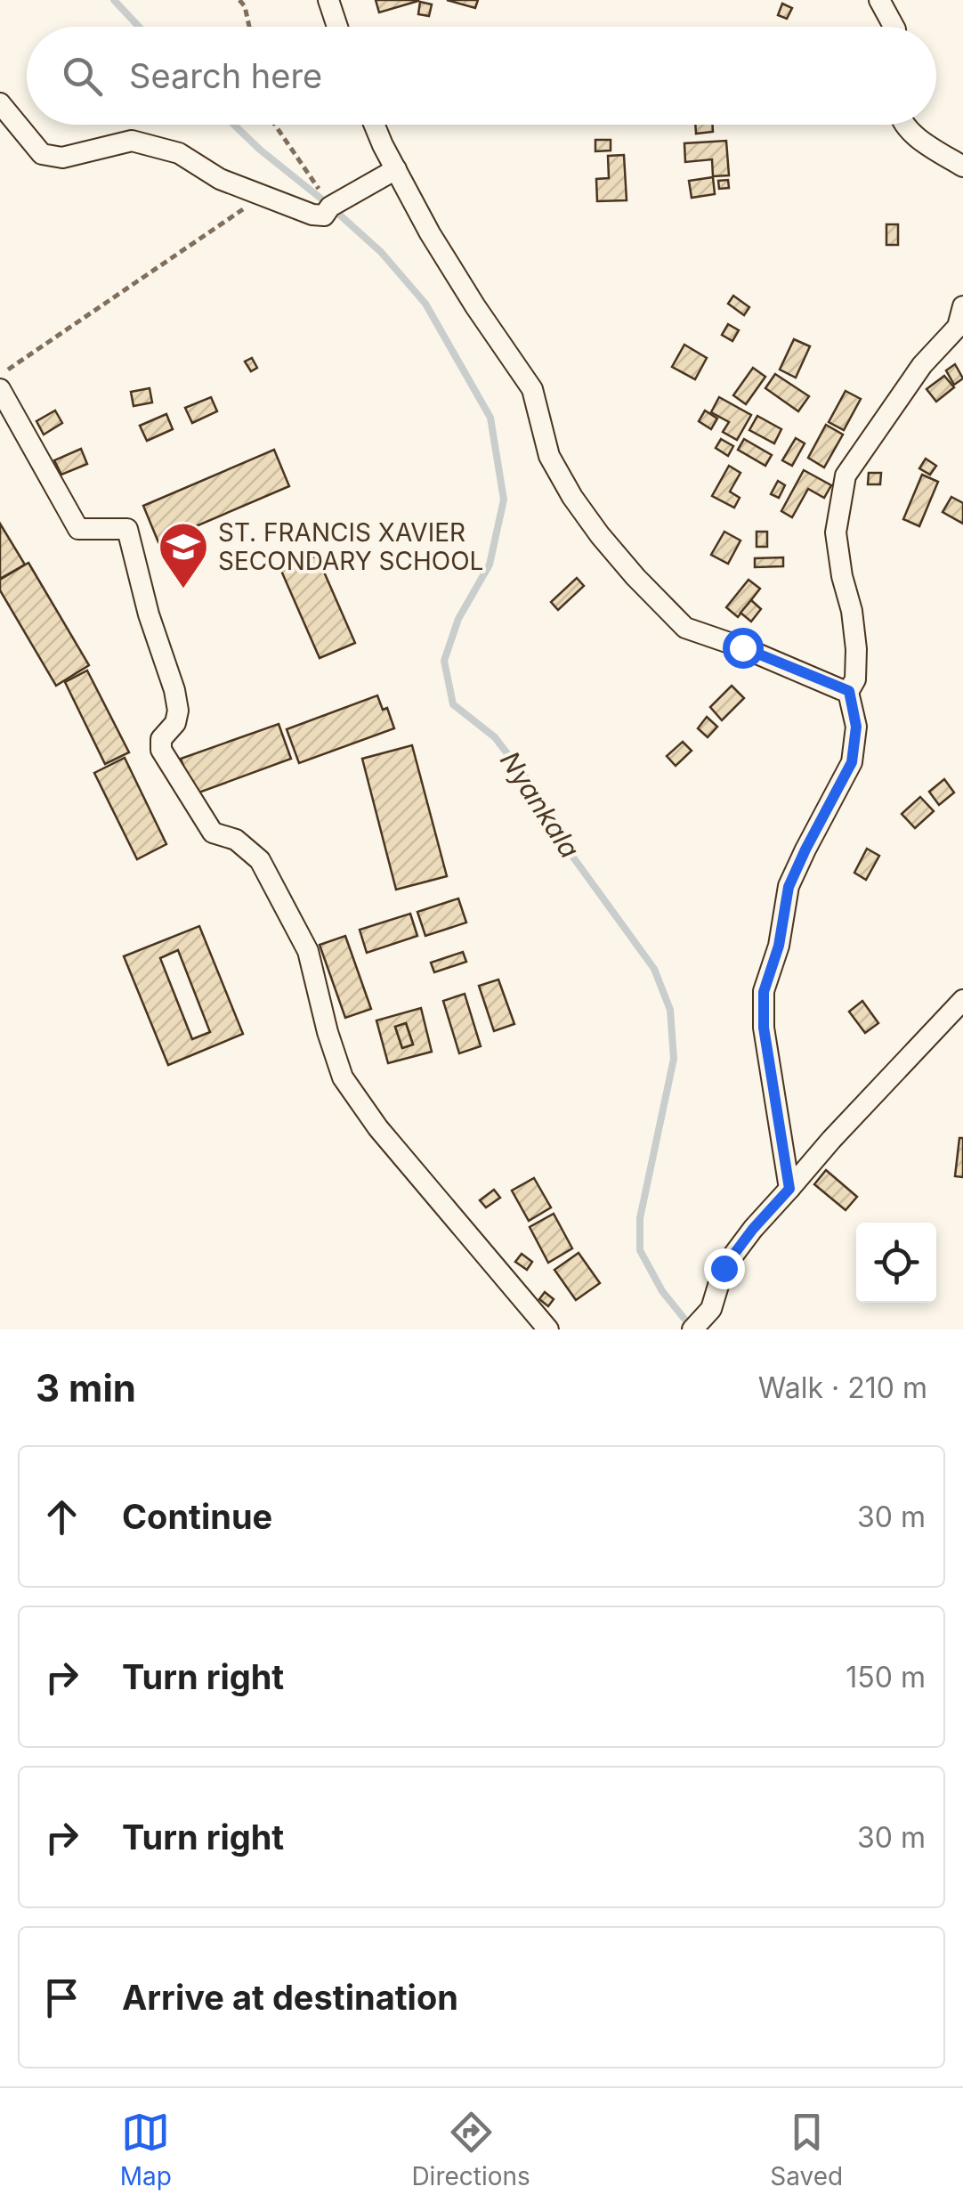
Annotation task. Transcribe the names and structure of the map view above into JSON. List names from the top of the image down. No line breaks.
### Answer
{"water":["Nyankala"],"places":{"school or university":["ST. FRANCIS XAVIER SECONDARY SCHOOL"]},"page":{"search":"Search here","heading":["3 min","Walk · 210 m"],"list":[["Continue","30 m"],["Turn right","150 m"],["Turn right","30 m"],"Arrive at destination"],"nav":["Map","Directions","Saved"]}}
